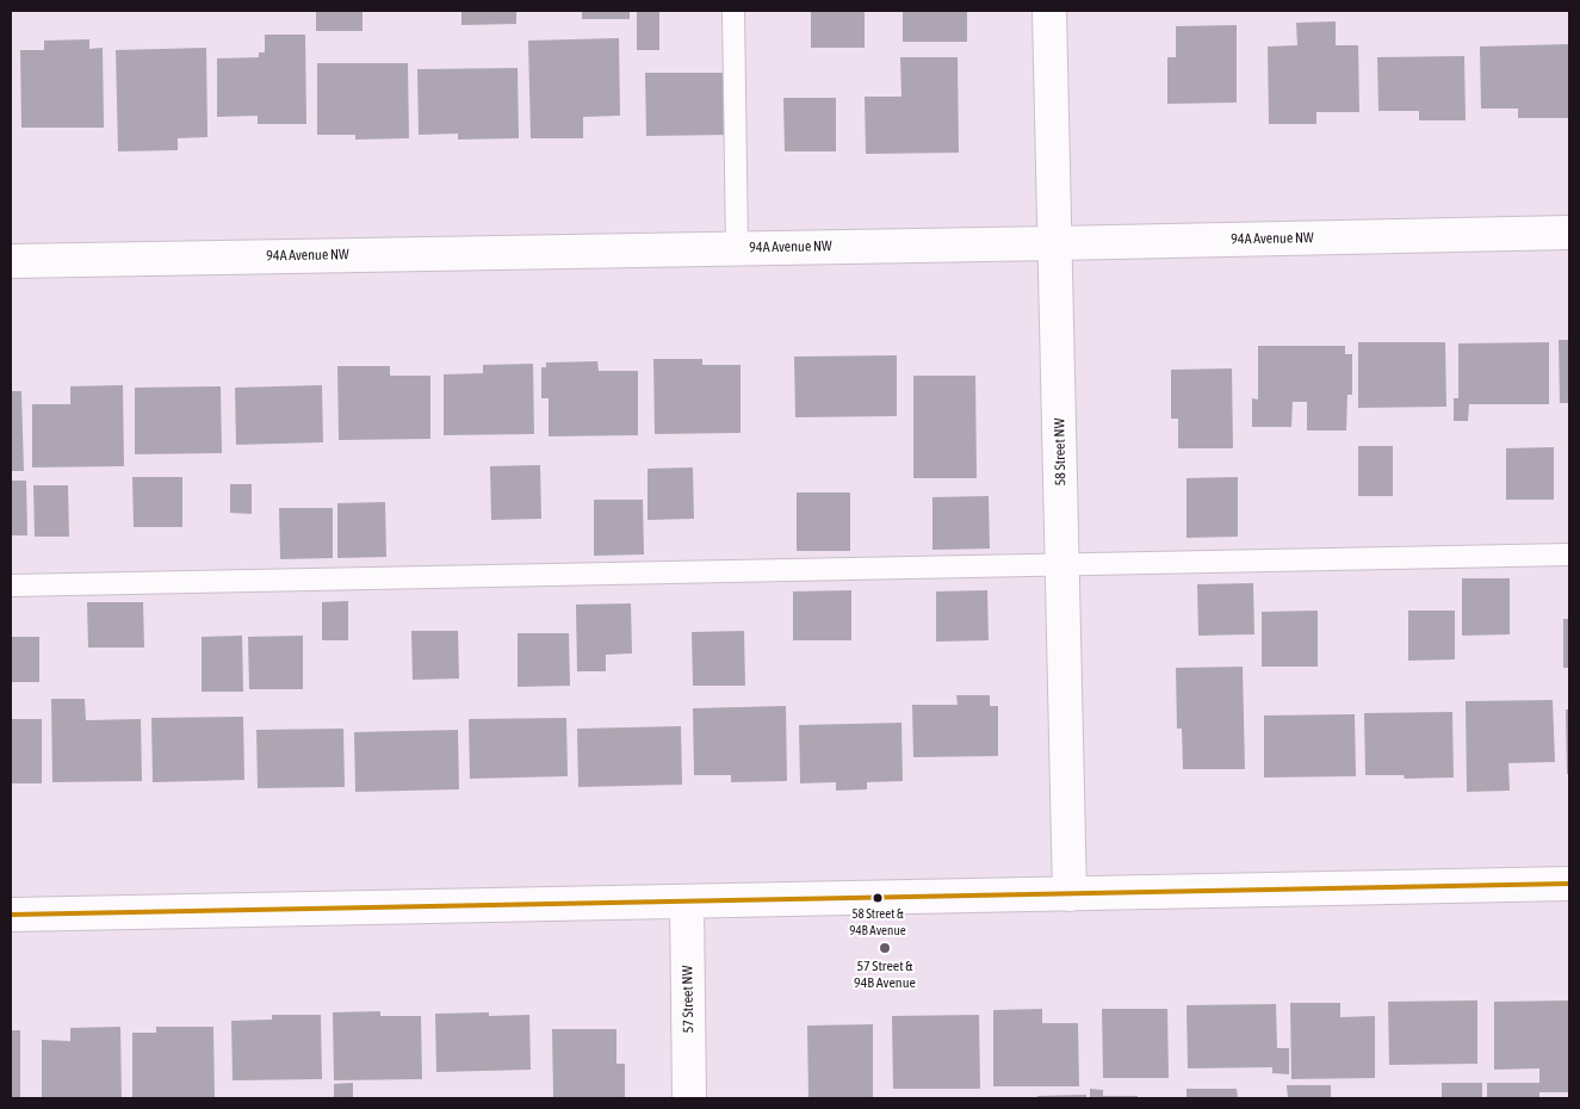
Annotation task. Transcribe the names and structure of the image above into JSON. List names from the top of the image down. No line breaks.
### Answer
{"streets":{"street":["94A Avenue NW","58 Street NW","57 Street NW"]},"crossings":[["94A Avenue NW","58 Street NW"]],"places":["58 Street & 94B Avenue","57 Street & 94B Avenue"]}
